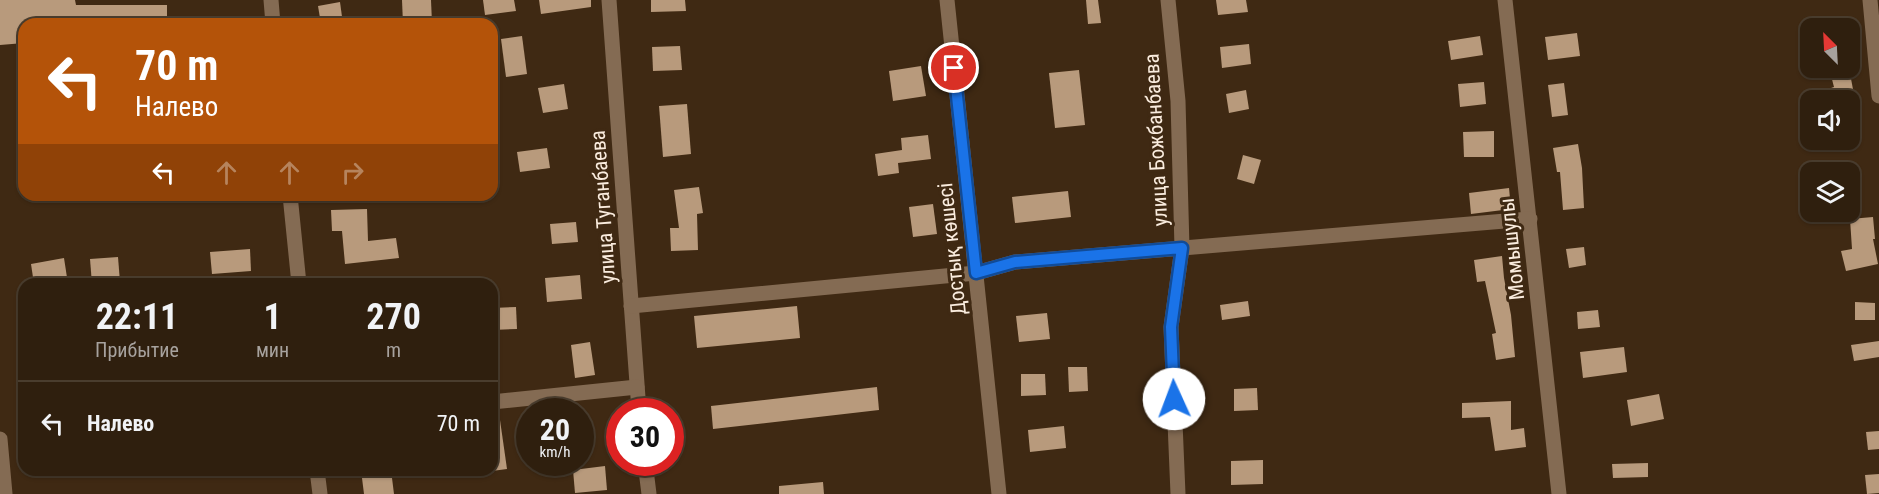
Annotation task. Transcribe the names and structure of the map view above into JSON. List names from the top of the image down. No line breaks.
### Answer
{"streets":{"street":["улица Божбанбаева","улица Туганбаева","Достық көшесі","Момышулы"]},"north":"top left","page":{"turn":["70 m","Налево"],"eta":["22:11","Прибытие","1","мин","270","m"],"list":[{"name":"Налево","value":"70 m"}],"speed":"20 km/h","limit":"30"}}
